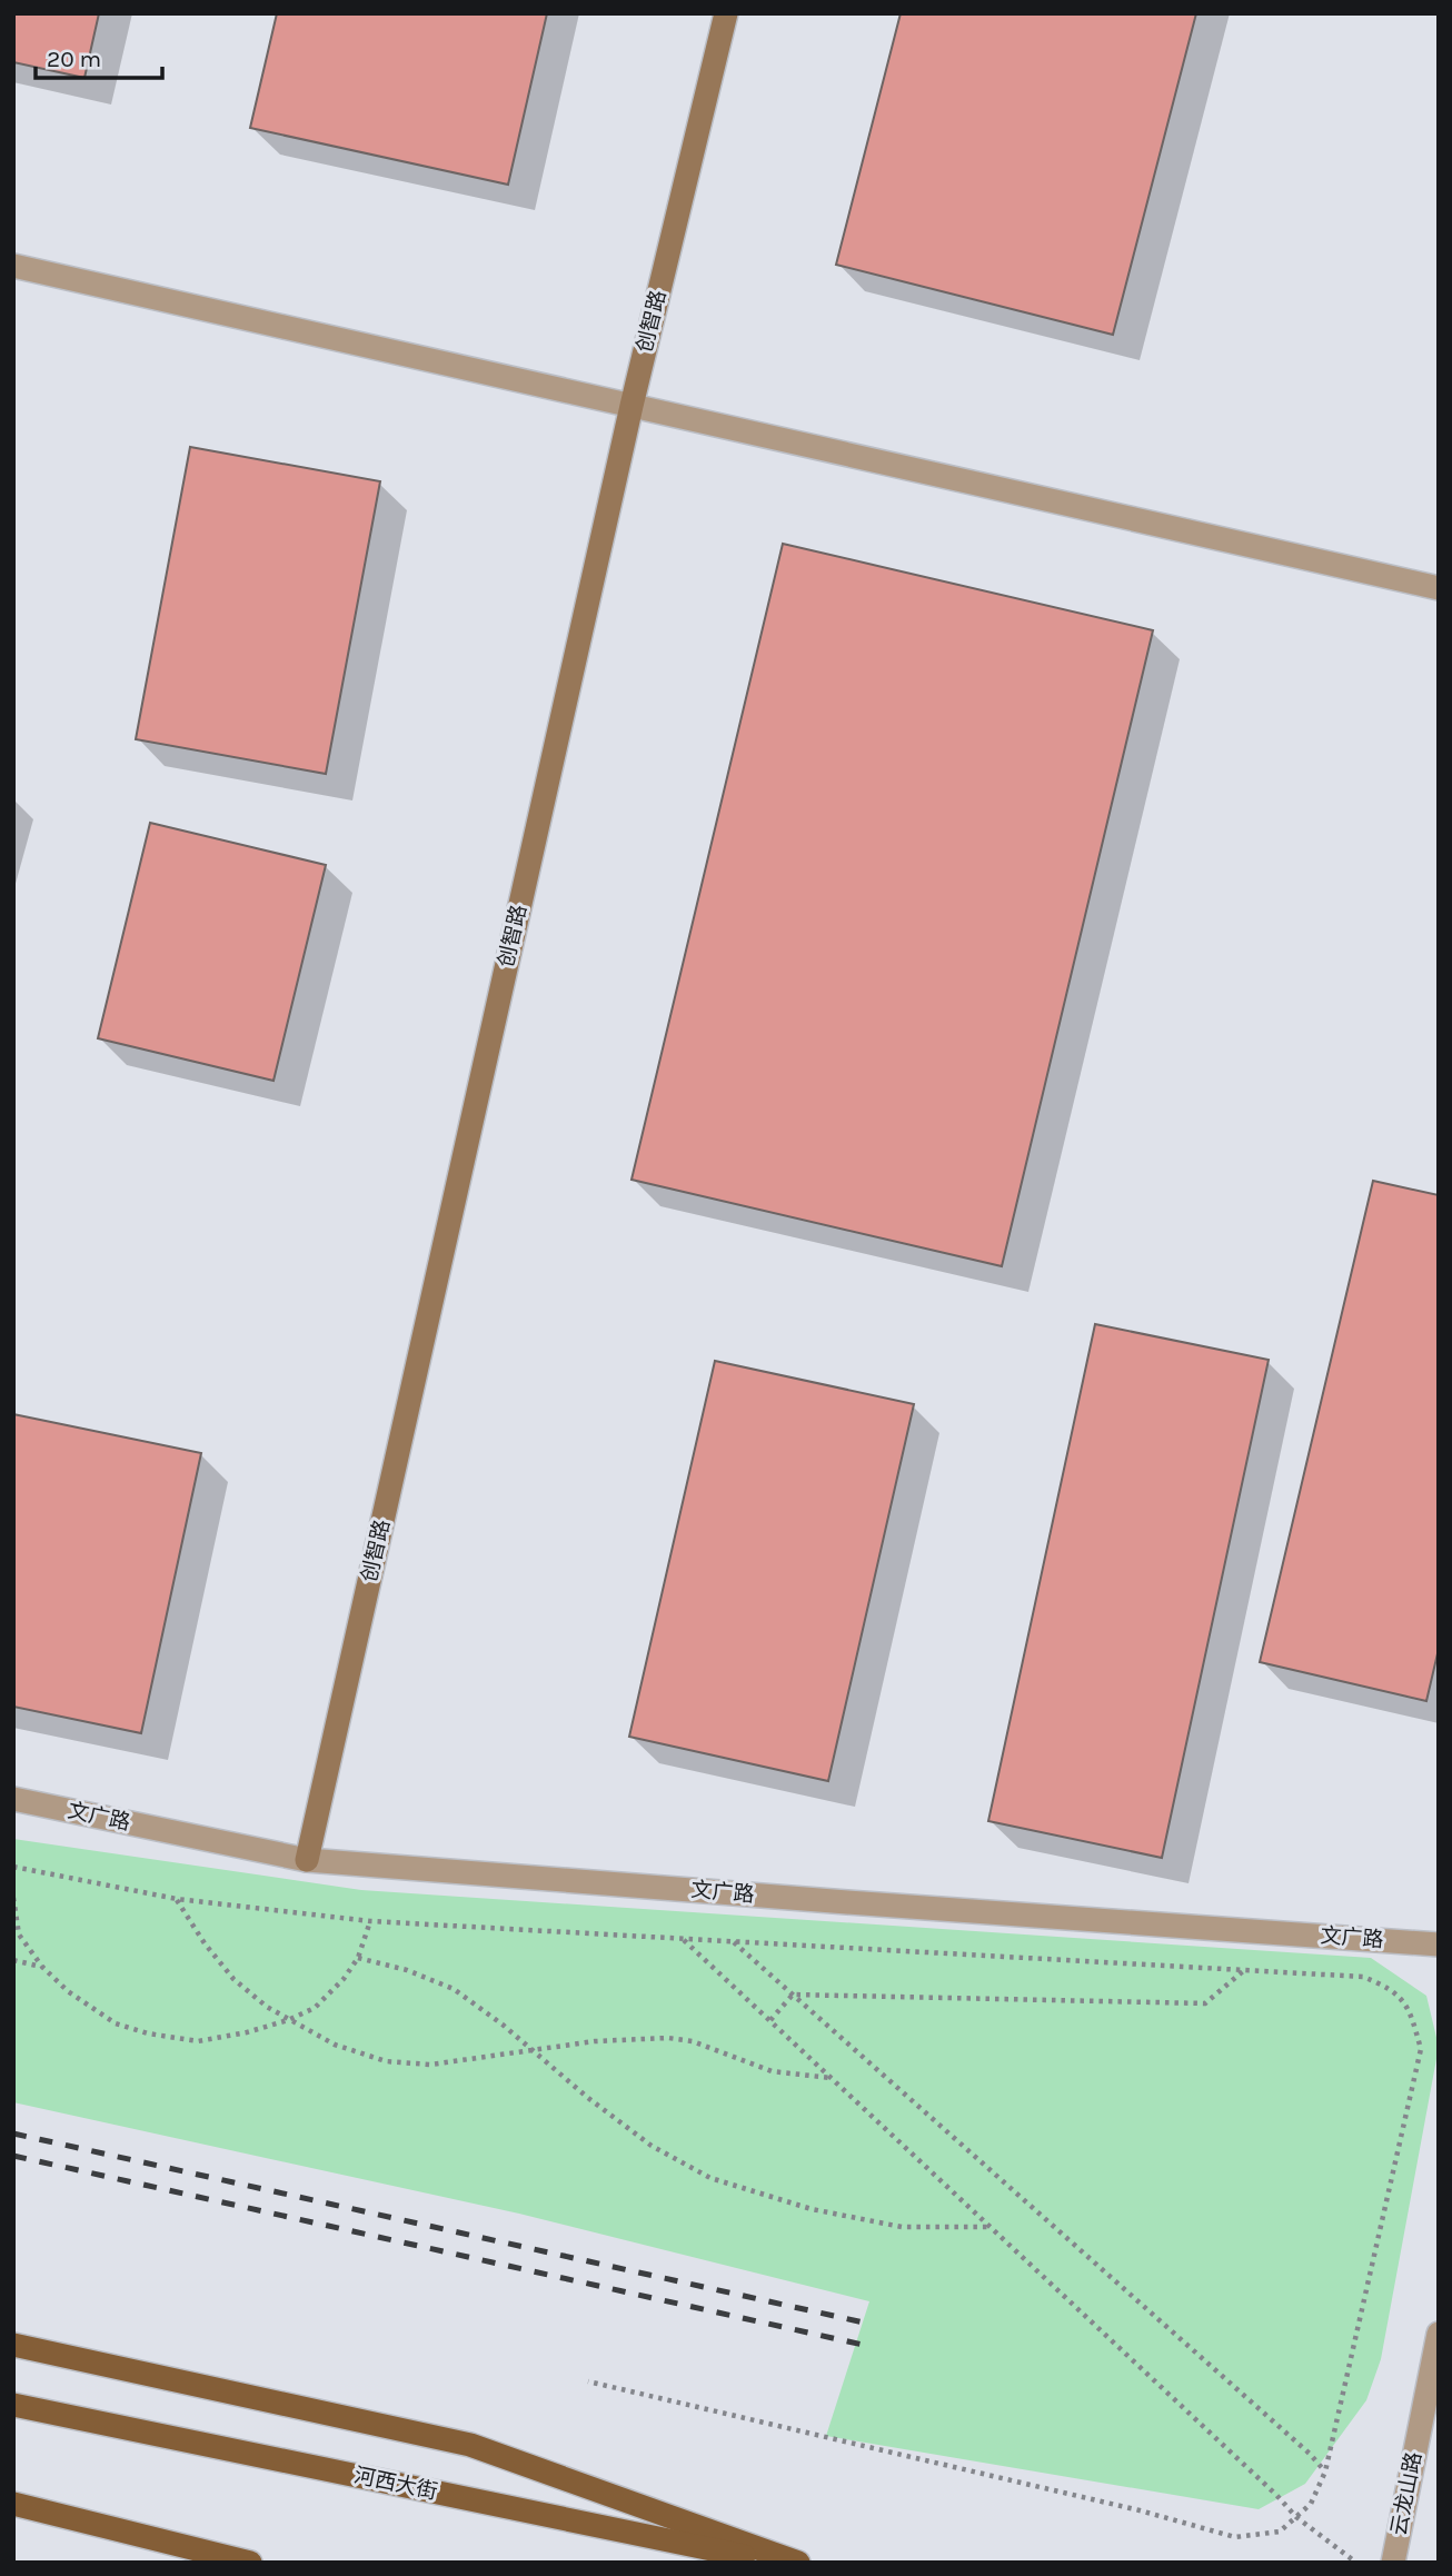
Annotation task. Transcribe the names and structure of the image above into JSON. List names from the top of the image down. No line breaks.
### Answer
{"streets":{"main road":["河西大街"],"street":["创智路","文广路","云龙山路"]},"crossings":[["创智路","文广路"]],"scale_bar":"20 m"}
